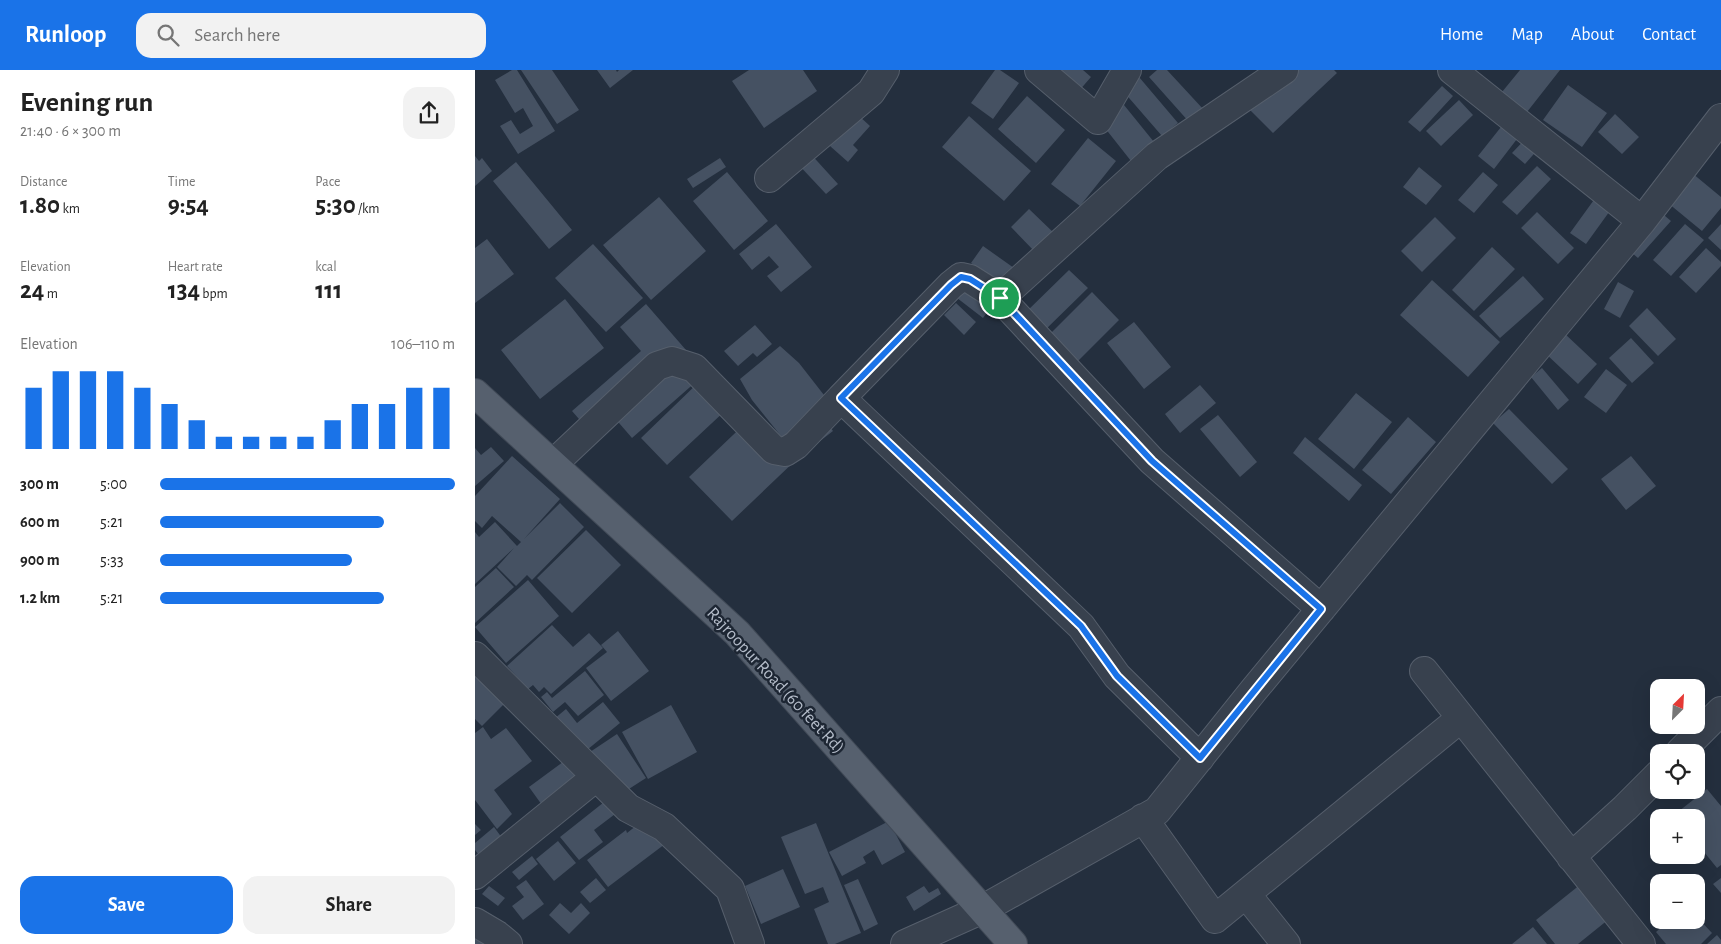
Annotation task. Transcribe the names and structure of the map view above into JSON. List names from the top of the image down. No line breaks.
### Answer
{"streets":{"main road":["Rajroopur Road (60 feet Rd)"]},"north":"top right","page":{"header":"Runloop","search":"Search here","nav":["Home","Map","About","Contact"],"heading":["Evening run","21:40 · 6 × 300 m"],"stats":[["Distance","1.80 km"],["Time","9:54"],["Pace","5:30 /km"],["Elevation","24 m"],["Heart rate","134 bpm"],["kcal","111"]],"chart":["Elevation","106–110 m"],"list":[{"name":"300 m","note":"5:00"},{"name":"600 m","note":"5:21"},{"name":"900 m","note":"5:33"},{"name":"1.2 km","note":"5:21"}],"map_buttons":["+","−"],"buttons":["Save","Share"]}}
